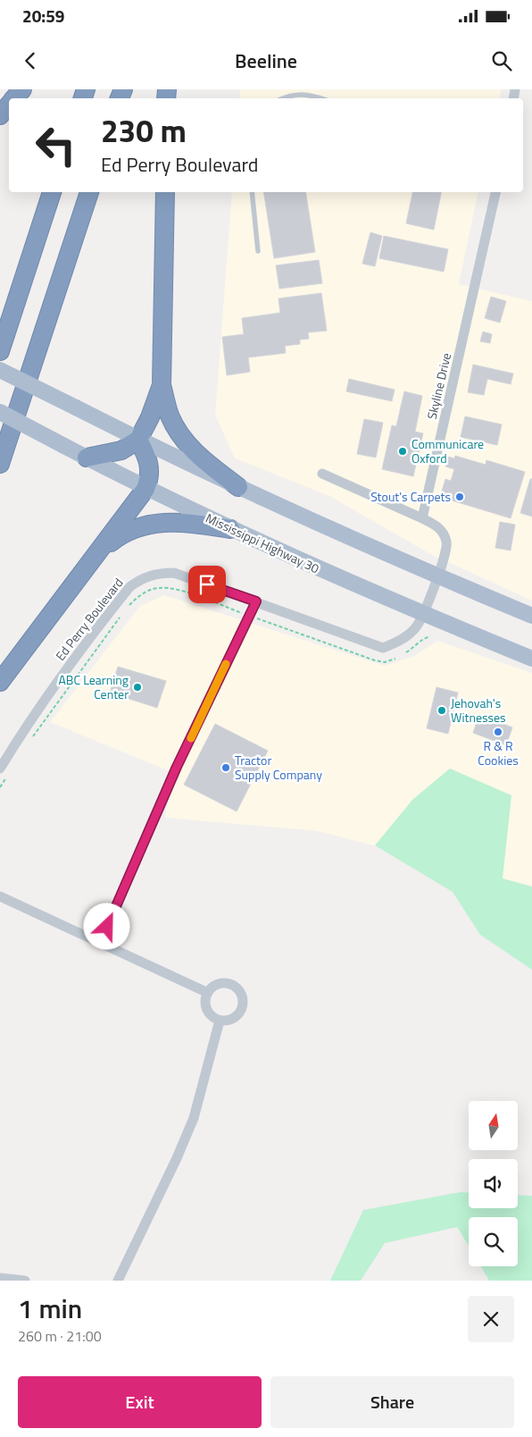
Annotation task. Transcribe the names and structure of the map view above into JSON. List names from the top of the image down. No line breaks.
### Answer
{"streets":{"main road":["Mississippi Highway 30"],"street":["Skyline Drive","Ed Perry Boulevard"]},"crossings":[["Mississippi Highway 30","Ed Perry Boulevard"]],"places":["Communicare Oxford","Stout's Carpets","ABC Learning Center","Jehovah's Witnesses","R & R Cookies","Tractor Supply Company"],"north":"top","page":{"status":"20:59","header":"Beeline","turn":["230 m","Ed Perry Boulevard"],"heading":["1 min","260 m · 21:00"],"buttons":["Exit","Share"]}}
